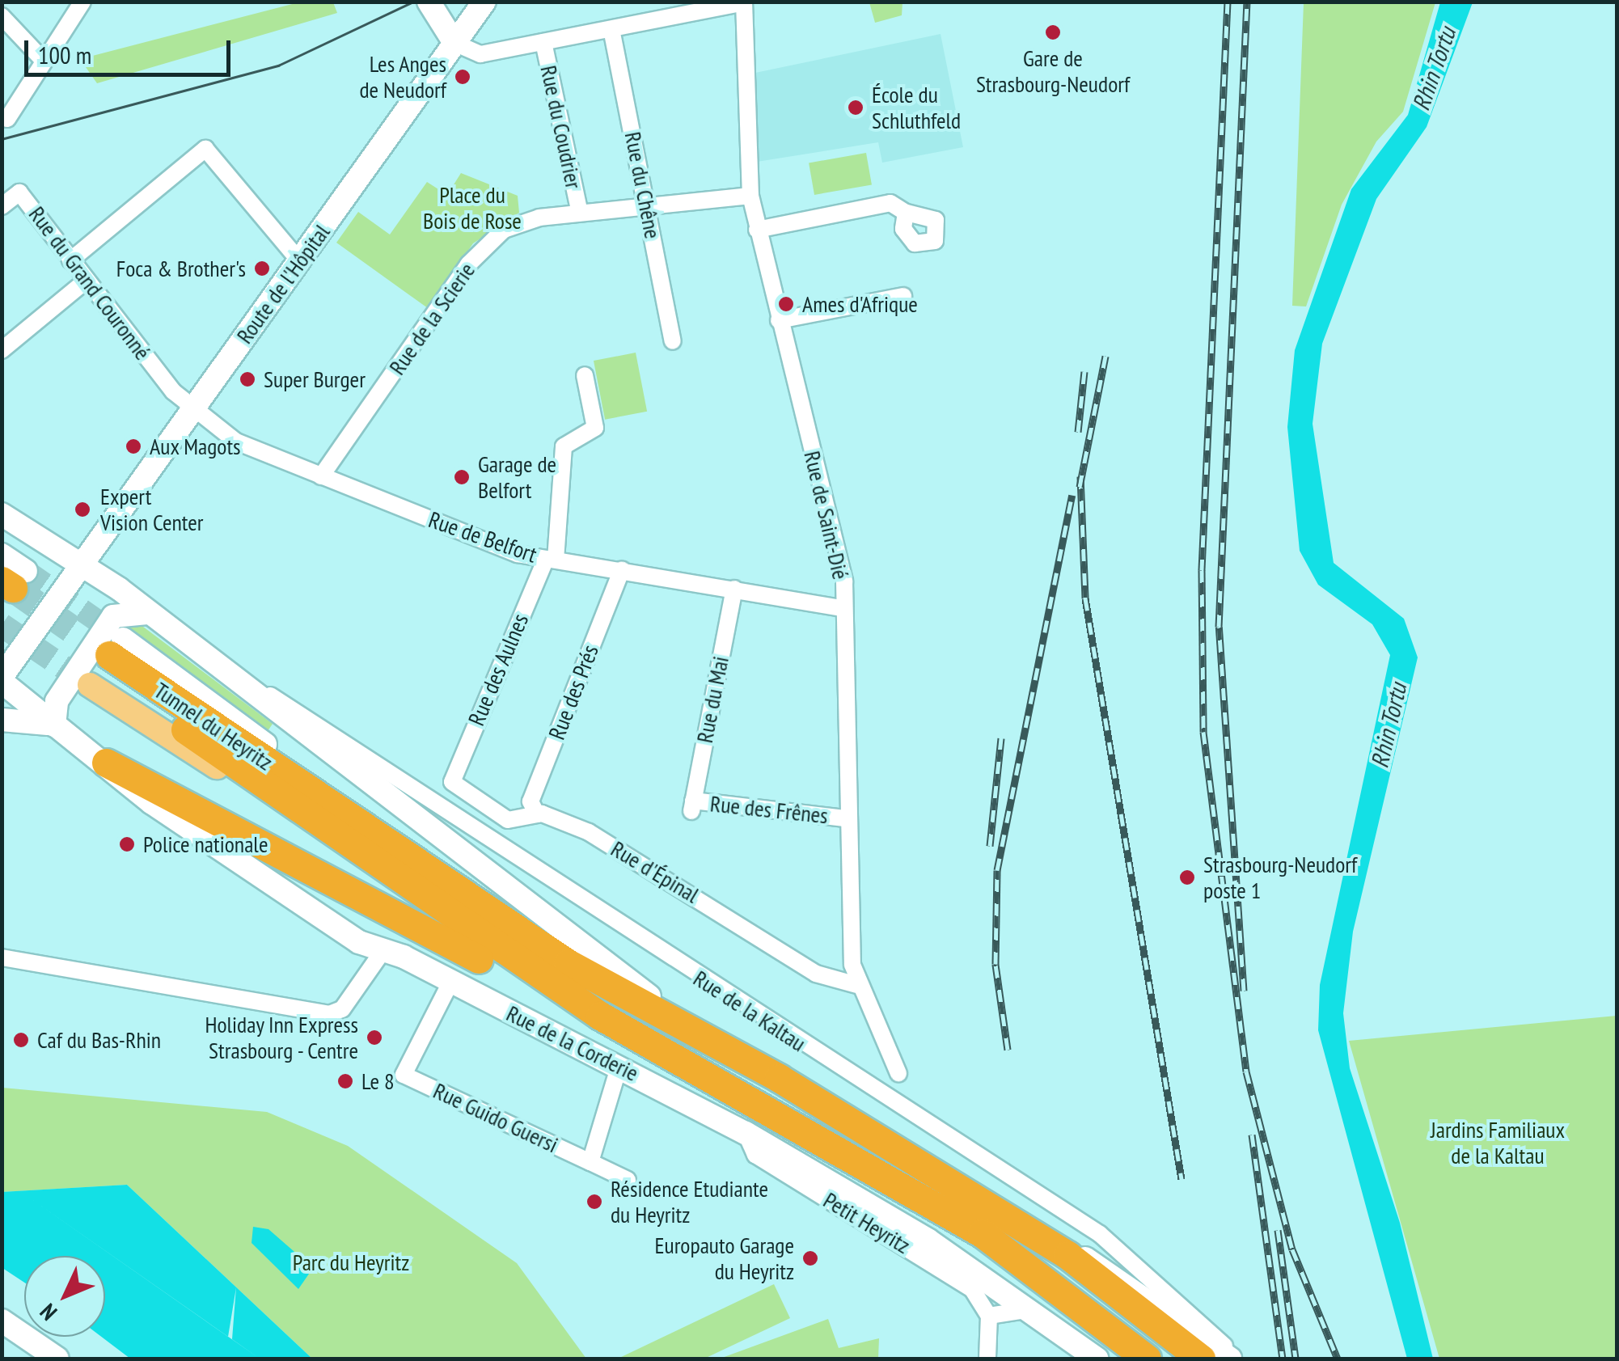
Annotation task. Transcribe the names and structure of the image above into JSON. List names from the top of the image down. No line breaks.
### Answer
{"streets":{"highway":["Tunnel du Heyritz"],"main road":["Route de l'Hôpital","Rue de la Corderie"],"street":["Rue du Coudrier","Rue du Chêne","Rue du Grand Couronné","Rue de la Scierie","Rue de Saint-Dié","Rue de Belfort","Rue des Aulnes","Rue des Prés","Rue du Mai","Rue des Frênes","Rue d'Épinal","Rue de la Kaltau","Rue Guido Guersi","Petit Heyritz"]},"crossings":[["Rue du Coudrier","Rue de la Scierie"],["Rue du Chêne","Rue de la Scierie"],["Rue du Grand Couronné","Route de l'Hôpital"],["Rue du Grand Couronné","Rue de Belfort"],["Route de l'Hôpital","Rue de Belfort"],["Route de l'Hôpital","Rue de la Corderie"],["Rue de la Scierie","Rue de Saint-Dié"],["Rue de la Scierie","Rue de Belfort"],["Rue de Saint-Dié","Rue de Belfort"],["Rue de Saint-Dié","Rue des Frênes"],["Rue de Saint-Dié","Rue d'Épinal"],["Rue de Belfort","Rue des Aulnes"],["Rue de Belfort","Rue des Prés"],["Rue de Belfort","Rue du Mai"],["Rue des Aulnes","Rue d'Épinal"],["Rue des Prés","Rue d'Épinal"],["Rue du Mai","Rue des Frênes"],["Rue de la Corderie","Rue Guido Guersi"],["Rue de la Corderie","Petit Heyritz"]],"water":["Rhin Tortu"],"parks":["Place du Bois de Rose","Jardins Familiaux de la Kaltau","Parc du Heyritz"],"places":["Gare de Strasbourg-Neudorf","Les Anges de Neudorf","École du Schluthfeld","Foca & Brother's","Ames d'Afrique","Super Burger","Aux Magots","Garage de Belfort","Expert Vision Center","Police nationale","Strasbourg-Neudorf poste 1","Holiday Inn Express Strasbourg - Centre","Caf du Bas-Rhin","Le 8","Résidence Etudiante du Heyritz","Europauto Garage du Heyritz"],"scale_bar":"100 m","north":"bottom left"}
